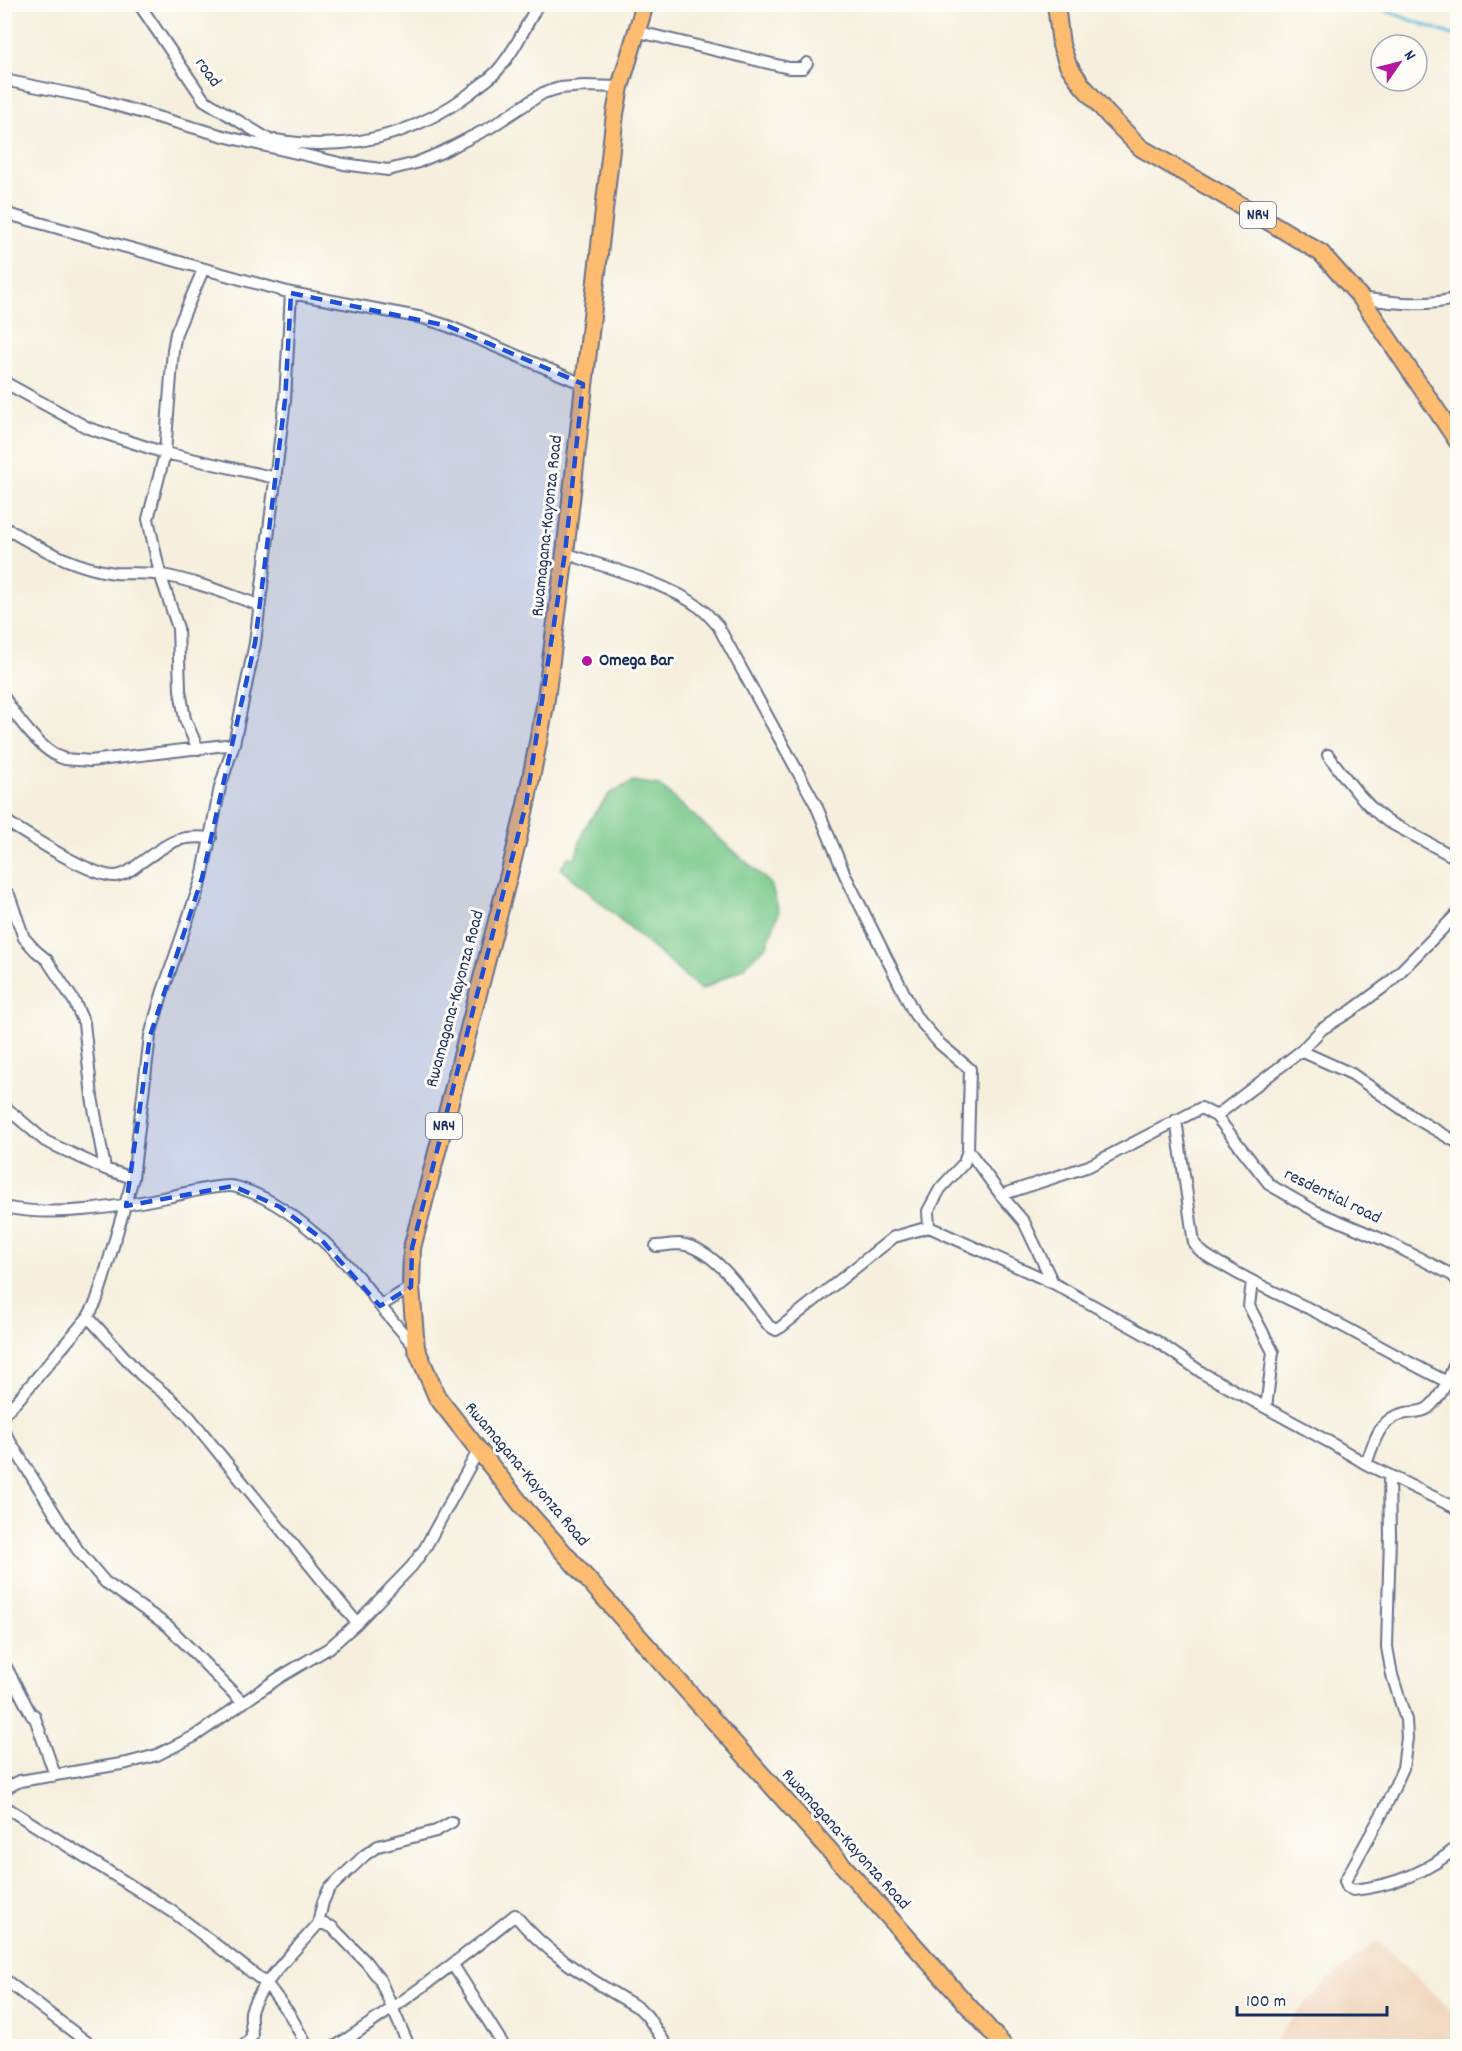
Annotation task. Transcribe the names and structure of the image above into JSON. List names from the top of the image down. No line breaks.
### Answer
{"streets":{"highway":["NR4","Rwamagana-Kayonza Road"],"street":["road","resdential road"]},"places":["Omega Bar"],"scale_bar":"100 m","north":"top right"}
